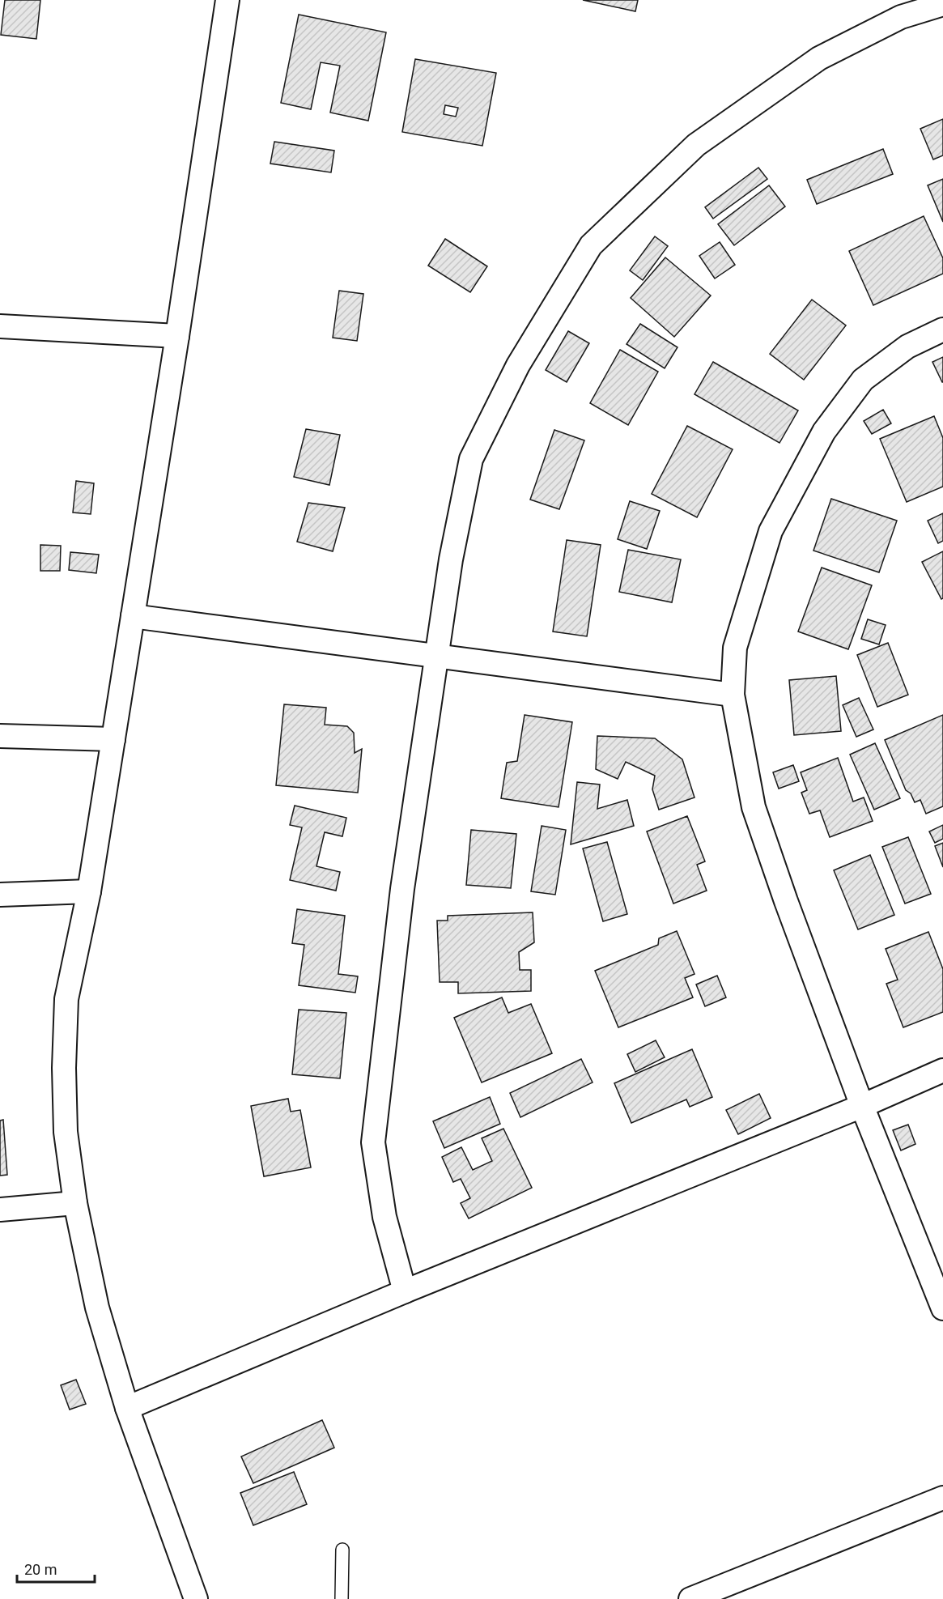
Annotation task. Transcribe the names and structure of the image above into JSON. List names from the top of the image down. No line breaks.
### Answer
{"scale_bar":"20 m"}
